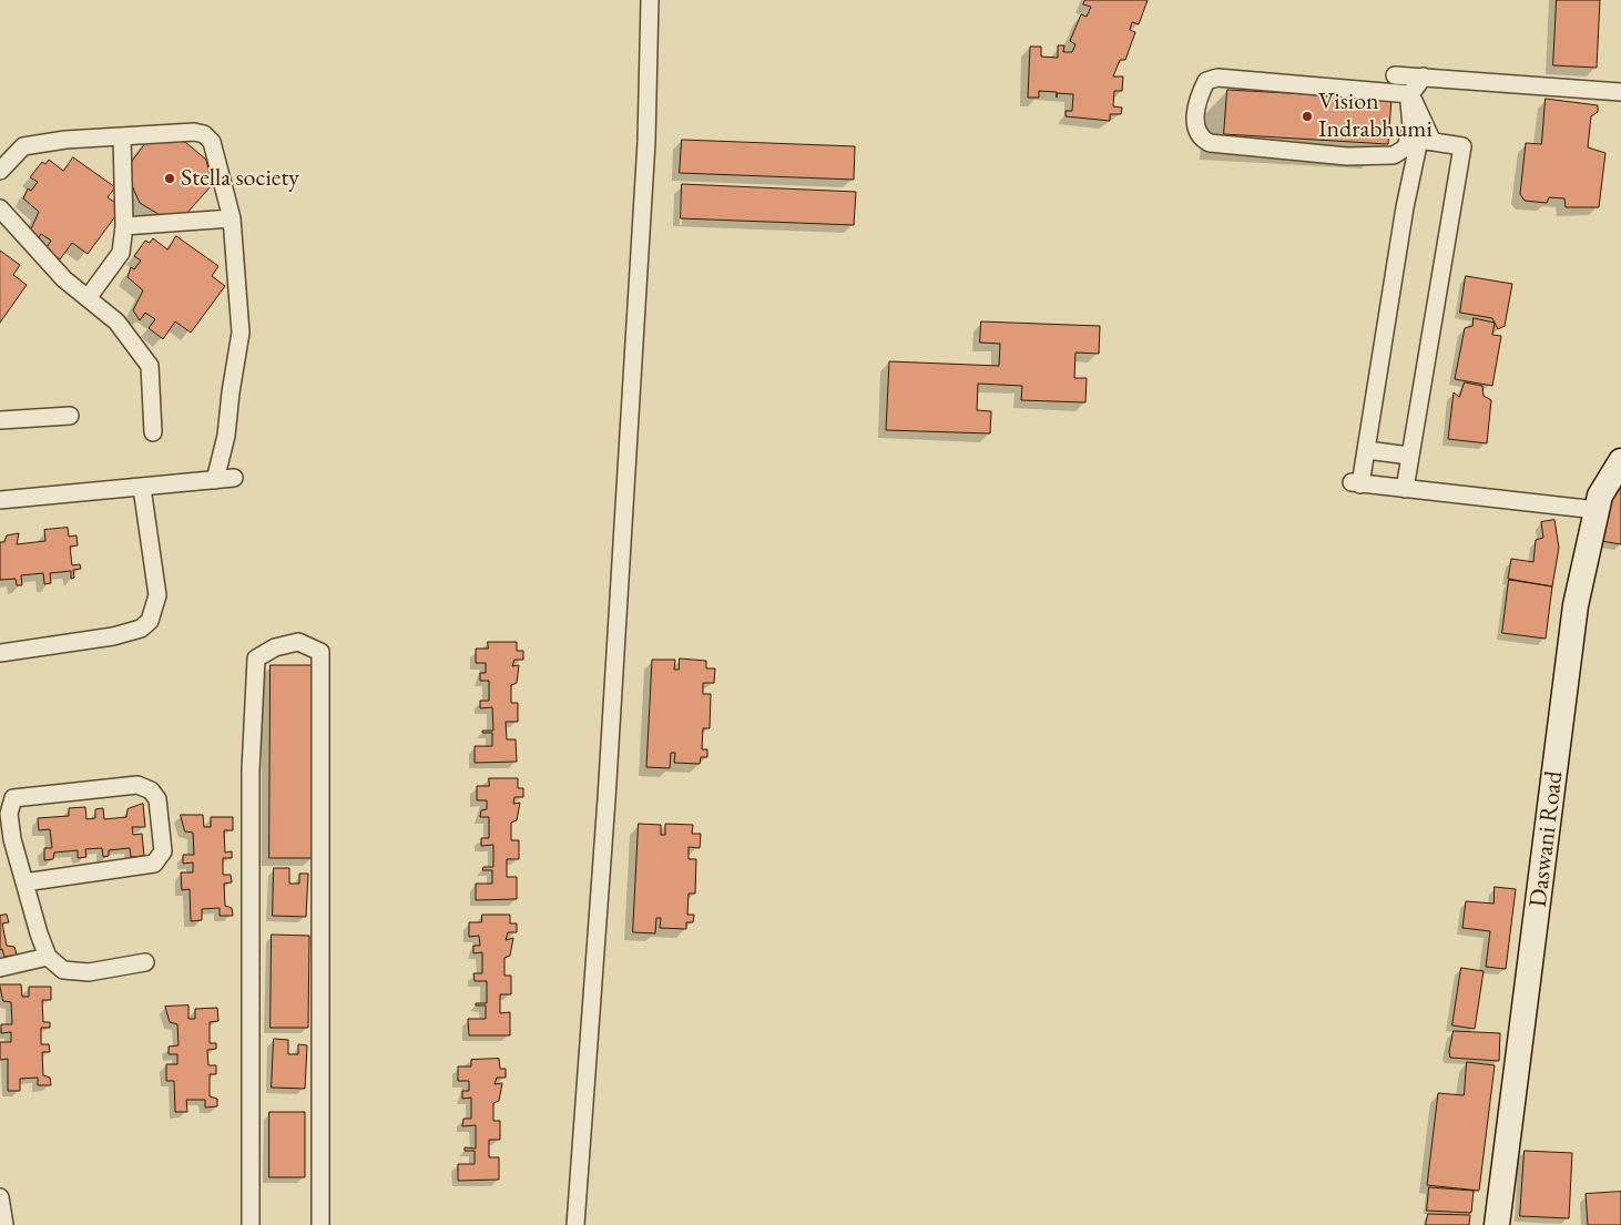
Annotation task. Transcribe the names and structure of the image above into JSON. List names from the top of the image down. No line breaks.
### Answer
{"streets":{"street":["Daswani Road"]},"places":["Vision Indrabhumi","Stella society"]}
